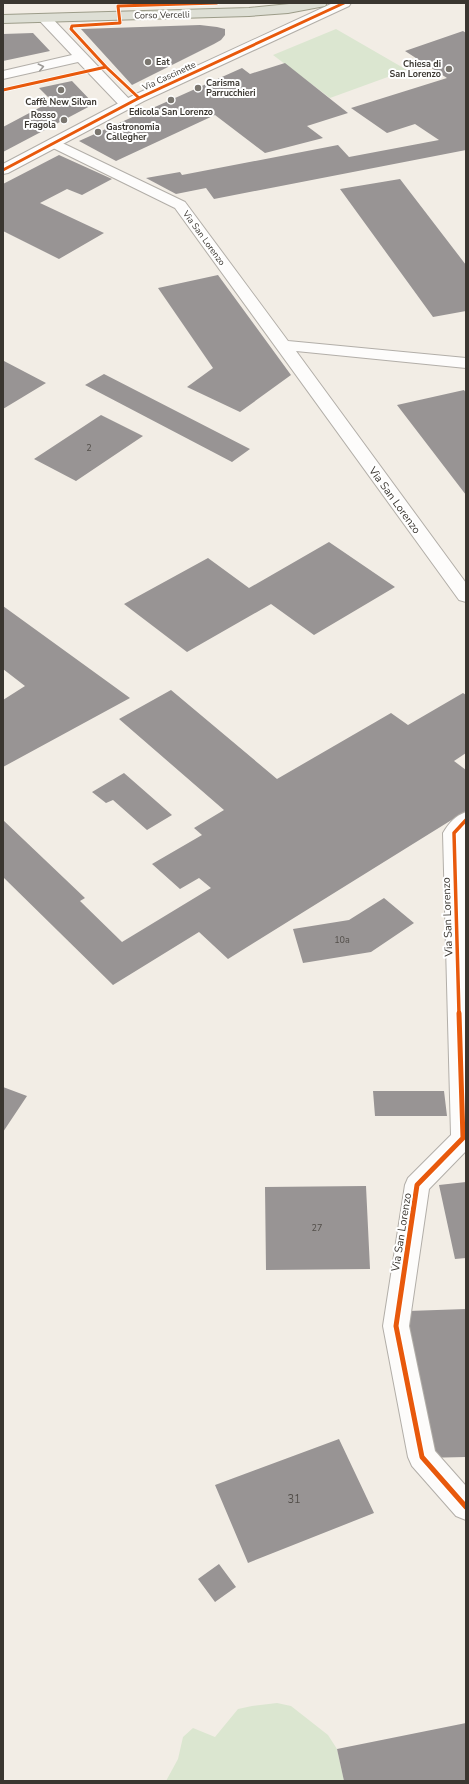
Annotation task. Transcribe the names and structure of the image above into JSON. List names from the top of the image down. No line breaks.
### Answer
{"streets":{"main road":["Corso Vercelli"],"street":["Via Cascinette","Via San Lorenzo"]},"crossings":[["Via Cascinette","Via San Lorenzo"]],"places":["Eat","Chiesa di San Lorenzo","Carisma Parrucchieri","Caffè New Silvan","Edicola San Lorenzo","Rosso Fragola","Gastronomia Callegher"],"house_numbers":["2","10a","27","31"]}
